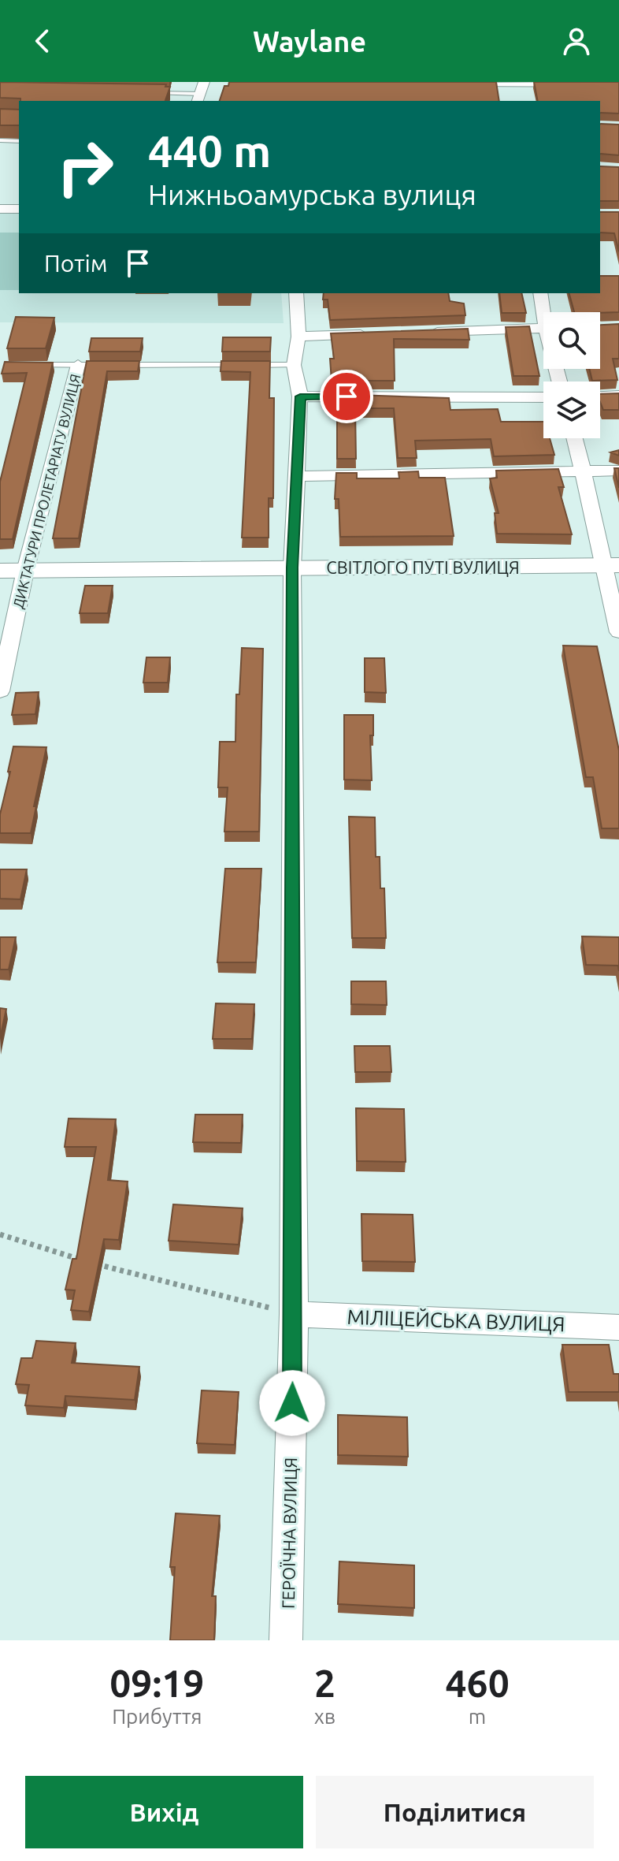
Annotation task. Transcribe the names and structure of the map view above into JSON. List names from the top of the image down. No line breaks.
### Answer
{"streets":{"main road":["СВІТЛОГО ПУТІ ВУЛИЦЯ"],"street":["ДИКТАТУРИ ПРОЛЕТАРІАТУ ВУЛИЦЯ","МІЛІЦЕЙСЬКА ВУЛИЦЯ","ГЕРОЇЧНА ВУЛИЦЯ"]},"crossings":[["ДИКТАТУРИ ПРОЛЕТАРІАТУ ВУЛИЦЯ","СВІТЛОГО ПУТІ ВУЛИЦЯ"],["СВІТЛОГО ПУТІ ВУЛИЦЯ","ГЕРОЇЧНА ВУЛИЦЯ"],["МІЛІЦЕЙСЬКА ВУЛИЦЯ","ГЕРОЇЧНА ВУЛИЦЯ"]],"page":{"header":"Waylane","turn":["440 m","Нижньоамурська вулиця"],"then":"Потім","eta":["09:19","Прибуття","2","хв","460","m"],"buttons":["Вихід","Поділитися"]}}
